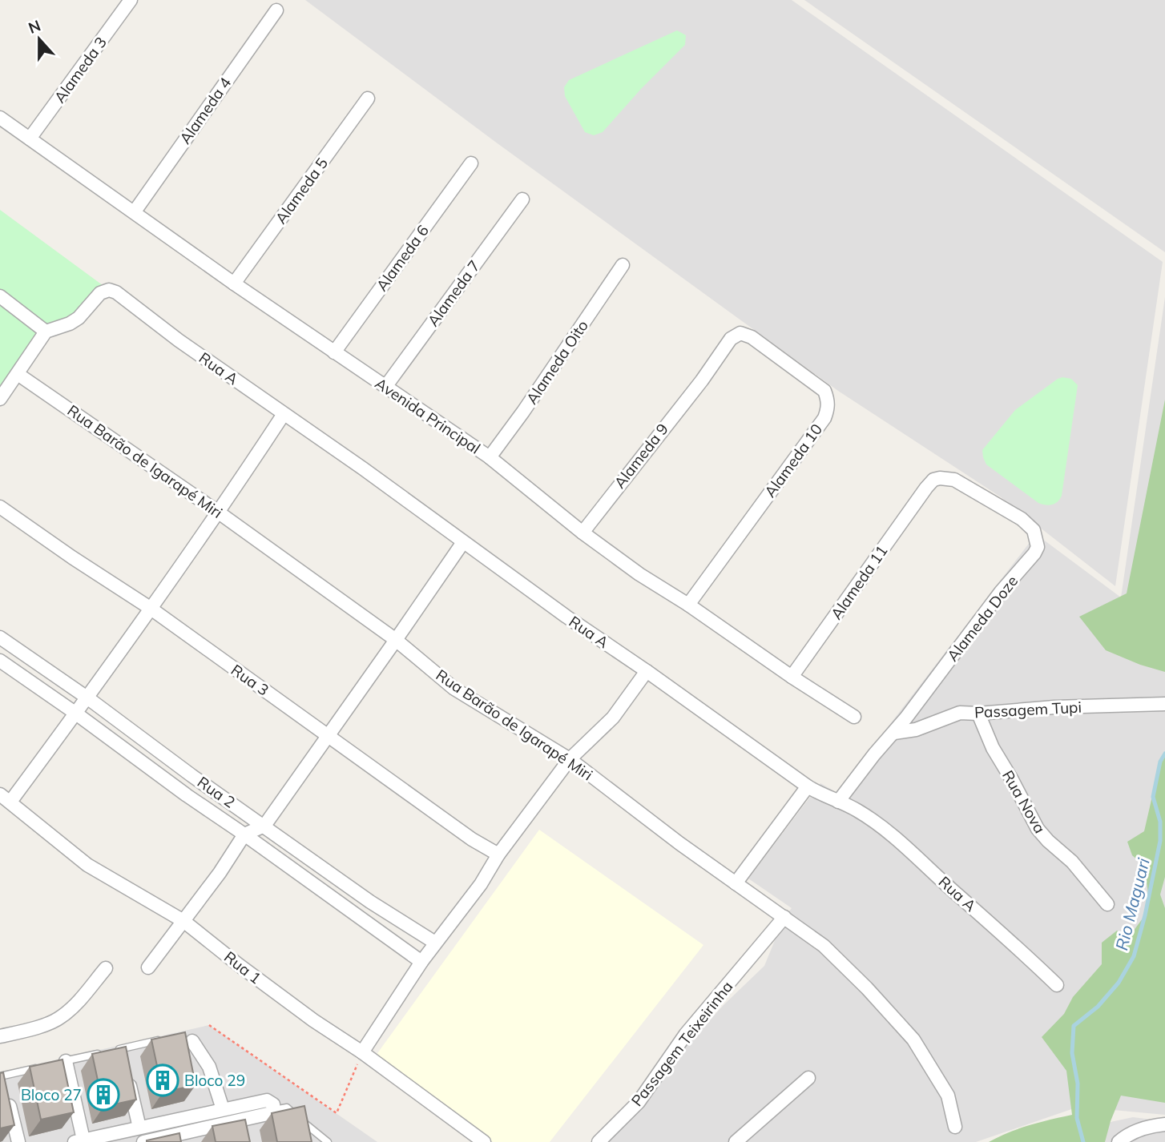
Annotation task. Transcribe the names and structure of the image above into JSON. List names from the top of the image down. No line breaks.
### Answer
{"streets":{"street":["Alameda 3","Alameda 4","Alameda 5","Alameda 6","Alameda 7","Alameda Oito","Rua A","Avenida Principal","Alameda 9","Alameda 10","Rua Barão de Igarapé Miri","Alameda 11","Alameda Doze","Rua 3","Passagem Tupi","Rua 2","Rua Nova","Rua 1","Passagem Teixeirinha"]},"crossings":[["Alameda 3","Avenida Principal"],["Alameda 4","Avenida Principal"],["Alameda 5","Avenida Principal"],["Alameda 6","Avenida Principal"],["Alameda 7","Avenida Principal"],["Alameda Oito","Avenida Principal"],["Rua A","Alameda Doze"],["Avenida Principal","Alameda 9"],["Avenida Principal","Alameda 10"],["Avenida Principal","Alameda 11"],["Alameda 9","Alameda 10"],["Rua Barão de Igarapé Miri","Passagem Teixeirinha"],["Alameda 11","Alameda Doze"],["Alameda Doze","Passagem Tupi"],["Passagem Tupi","Rua Nova"]],"water":["Rio Maguari"],"places":{"building":["Bloco 29","Bloco 27"]},"north":"top"}
